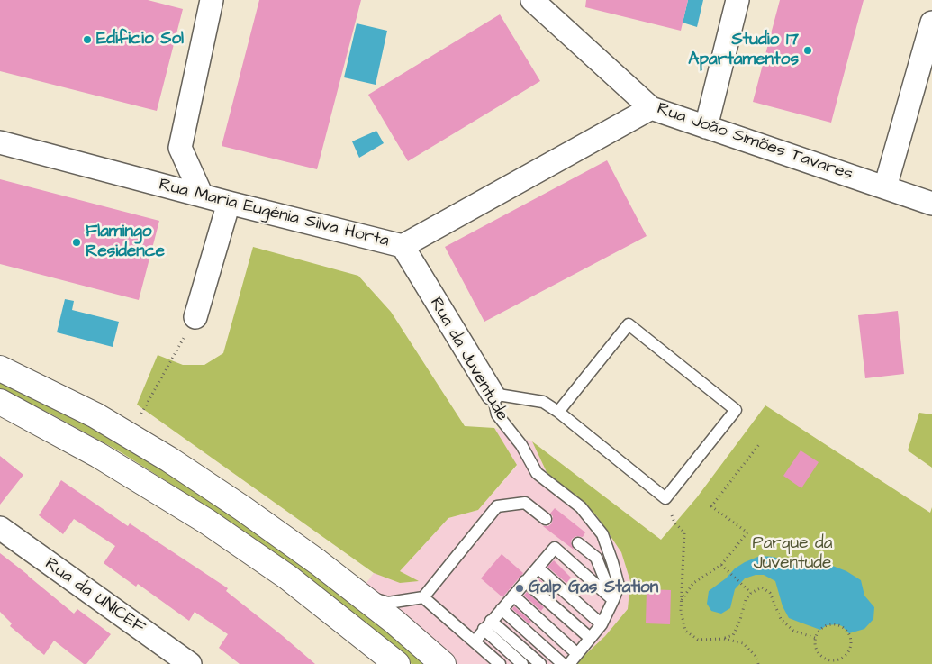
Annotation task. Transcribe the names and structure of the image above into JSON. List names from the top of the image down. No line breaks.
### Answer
{"streets":{"street":["Rua João Simões Tavares","Rua Maria Eugénia Silva Horta","Rua da Juventude","Rua da UNICEF"]},"crossings":[["Rua João Simões Tavares","Rua Maria Eugénia Silva Horta"],["Rua Maria Eugénia Silva Horta","Rua da Juventude"]],"parks":["Parque da Juventude"],"places":["Edificio Sol","Studio 17 Apartamentos","Flamingo Residence","Galp Gas Station"]}
